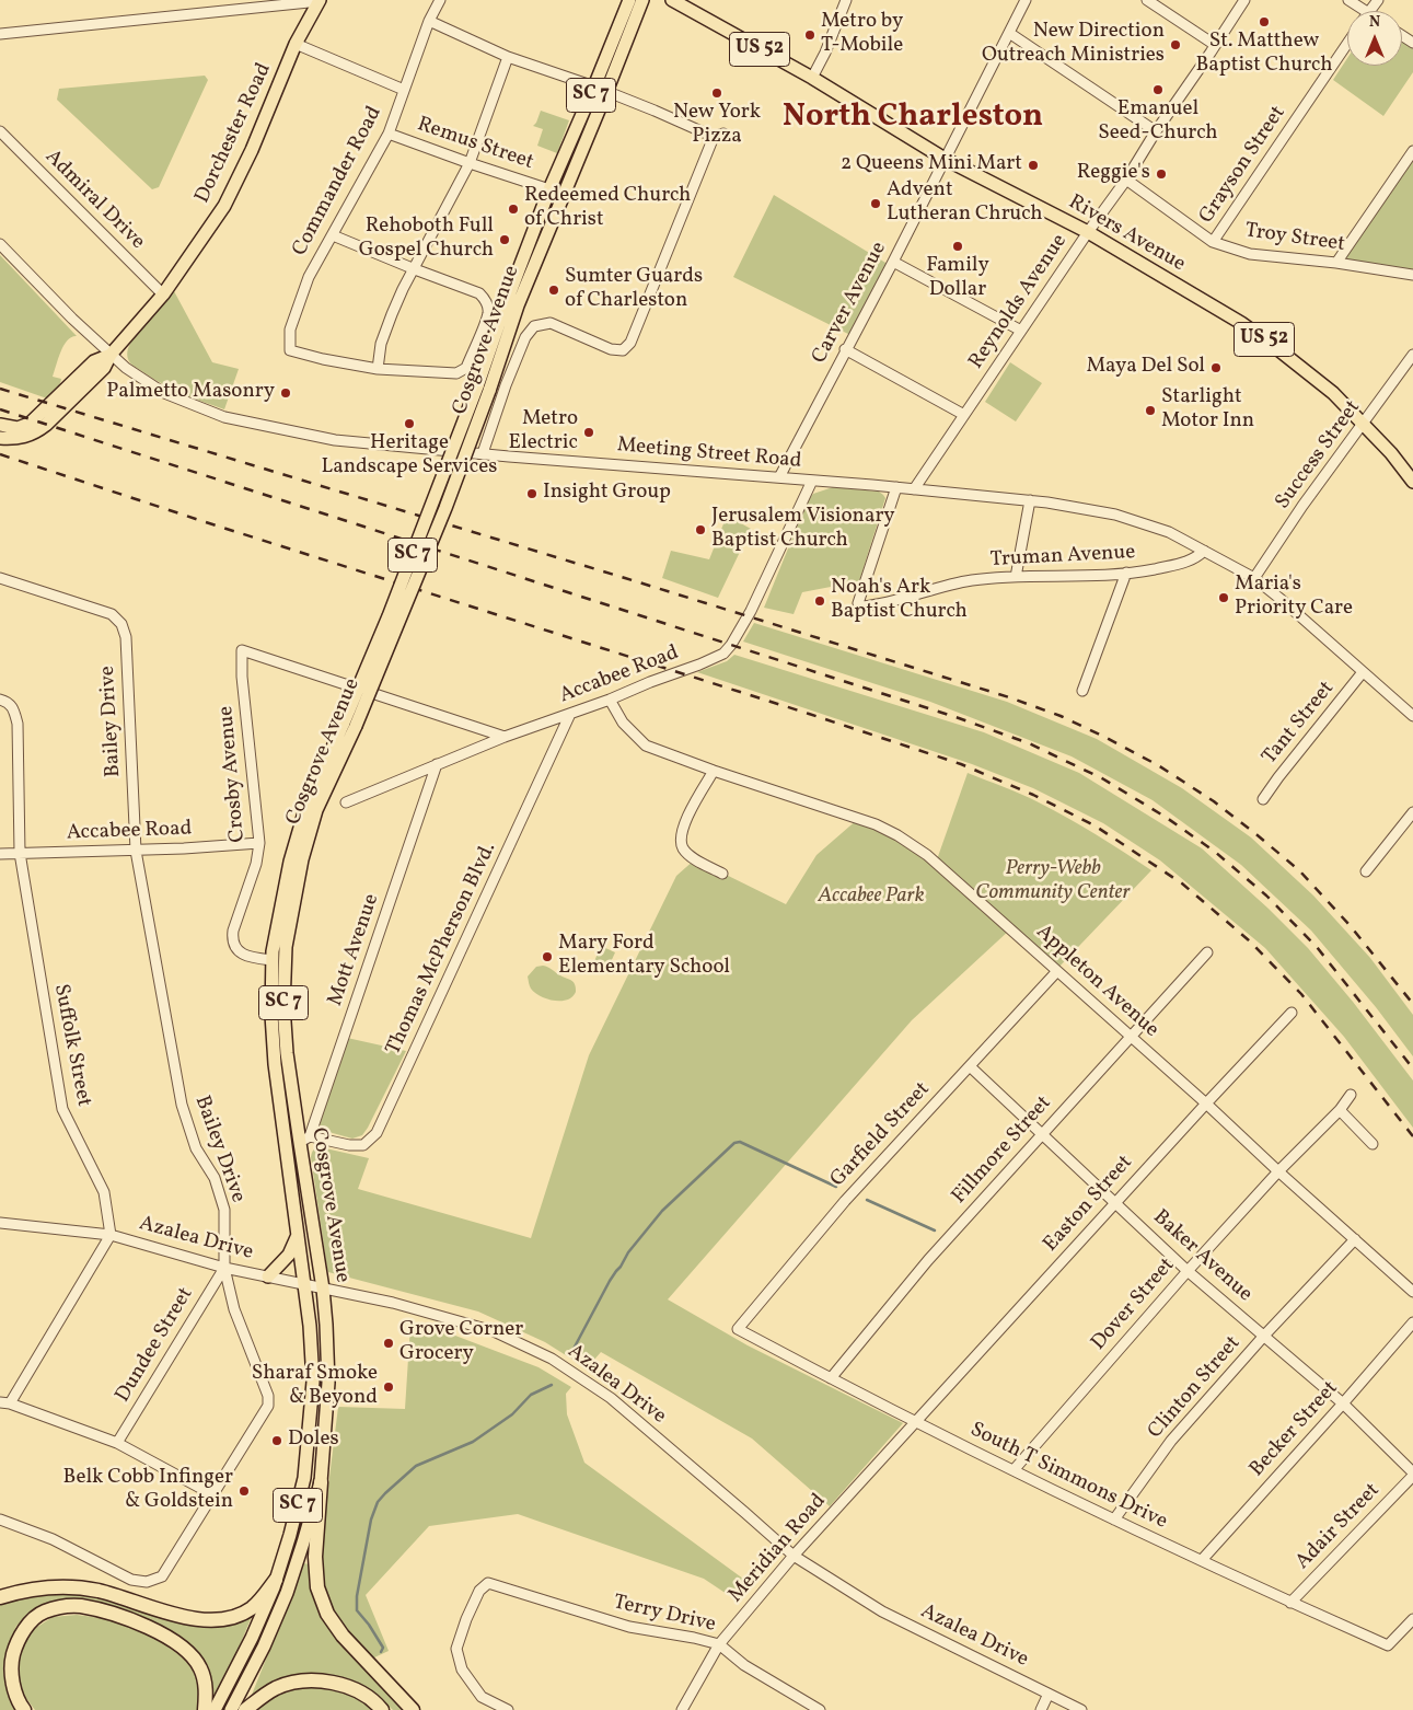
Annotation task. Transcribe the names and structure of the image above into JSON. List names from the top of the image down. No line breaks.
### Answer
{"streets":{"main road":["US 52","SC 7","Dorchester Road","Rivers Avenue","Cosgrove Avenue"],"street":["Remus Street","Grayson Street","Commander Road","Admiral Drive","Troy Street","Reynolds Avenue","Carver Avenue","Meeting Street Road","Success Street","Truman Avenue","Accabee Road","Bailey Drive","Tant Street","Crosby Avenue","Thomas McPherson Blvd.","Mott Avenue","Appleton Avenue","Suffolk Street","Garfield Street","Fillmore Street","Easton Street","Azalea Drive","Baker Avenue","Dover Street","Dundee Street","Clinton Street","Becker Street","South T Simmons Drive","Adair Street","Meridian Road","Terry Drive"]},"crossings":[["Dorchester Road","Remus Street"],["Dorchester Road","Admiral Drive"],["Dorchester Road","Meeting Street Road"],["Remus Street","Commander Road"],["Remus Street","Cosgrove Avenue"],["Grayson Street","Troy Street"],["Rivers Avenue","Reynolds Avenue"],["Rivers Avenue","Carver Avenue"],["Rivers Avenue","Success Street"],["Troy Street","Reynolds Avenue"],["Reynolds Avenue","Meeting Street Road"],["Carver Avenue","Meeting Street Road"],["Cosgrove Avenue","Crosby Avenue"],["Cosgrove Avenue","Thomas McPherson Blvd."],["Cosgrove Avenue","Mott Avenue"],["Cosgrove Avenue","Azalea Drive"],["Meeting Street Road","Success Street"],["Meeting Street Road","Truman Avenue"],["Meeting Street Road","Accabee Road"],["Meeting Street Road","Tant Street"],["Accabee Road","Bailey Drive"],["Accabee Road","Crosby Avenue"],["Accabee Road","Thomas McPherson Blvd."],["Accabee Road","Mott Avenue"],["Accabee Road","Appleton Avenue"],["Accabee Road","Suffolk Street"],["Bailey Drive","Azalea Drive"],["Bailey Drive","Dundee Street"],["Thomas McPherson Blvd.","Mott Avenue"],["Appleton Avenue","Garfield Street"],["Appleton Avenue","Fillmore Street"],["Appleton Avenue","Easton Street"],["Appleton Avenue","Dover Street"],["Appleton Avenue","Clinton Street"],["Suffolk Street","Azalea Drive"],["Garfield Street","Baker Avenue"],["Garfield Street","South T Simmons Drive"],["Fillmore Street","Baker Avenue"],["Fillmore Street","South T Simmons Drive"],["Easton Street","Baker Avenue"],["Easton Street","South T Simmons Drive"],["Easton Street","Meridian Road"],["Azalea Drive","Dundee Street"],["Azalea Drive","Meridian Road"],["Baker Avenue","Dover Street"],["Baker Avenue","Clinton Street"],["Baker Avenue","Becker Street"],["Baker Avenue","Adair Street"],["Dover Street","South T Simmons Drive"],["Clinton Street","South T Simmons Drive"],["Becker Street","South T Simmons Drive"],["South T Simmons Drive","Adair Street"],["South T Simmons Drive","Meridian Road"],["Meridian Road","Terry Drive"]],"districts":["North Charleston"],"parks":["Perry-Webb Community Center","Accabee Park"],"places":["St. Matthew Baptist Church","Metro by T-Mobile","New Direction Outreach Ministries","Emanuel Seed-Church","New York Pizza","2 Queens Mini Mart","Reggie's","Advent Lutheran Chruch","Redeemed Church of Christ","Rehoboth Full Gospel Church","Family Dollar","Sumter Guards of Charleston","Maya Del Sol","Palmetto Masonry","Starlight Motor Inn","Heritage Landscape Services","Metro Electric","Insight Group","Jerusalem Visionary Baptist Church","Maria's Priority Care","Noah's Ark Baptist Church","Mary Ford Elementary School","Grove Corner Grocery","Sharaf Smoke & Beyond","Doles","Belk Cobb Infinger & Goldstein"],"north":"top"}
